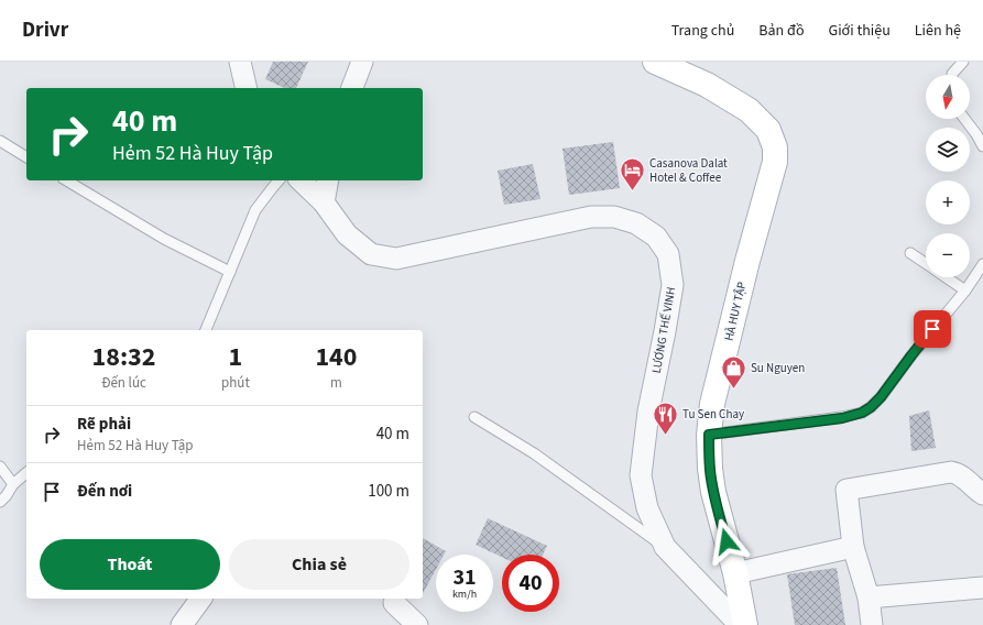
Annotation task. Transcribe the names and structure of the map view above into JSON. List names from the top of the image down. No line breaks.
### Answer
{"streets":{"street":["HÀ HUY TẬP","LƯƠNG THẾ VINH"]},"places":{"hotel":["Casanova Dalat Hotel & Coffee"],"shop":["Su Nguyen"],"restaurant":["Tu Sen Chay"]},"north":"bottom","page":{"header":"Drivr","nav":["Trang chủ","Bản đồ","Giới thiệu","Liên hệ"],"map_buttons":["+","−"],"turn":["40 m","Hẻm 52 Hà Huy Tập"],"eta":["18:32","Đến lúc","1","phút","140","m"],"list":[{"name":"Rẽ phải","note":"Hẻm 52 Hà Huy Tập","value":"40 m"},{"name":"Đến nơi","value":"100 m"}],"buttons":["Thoát","Chia sẻ"],"speed":"31 km/h","limit":"40"}}
